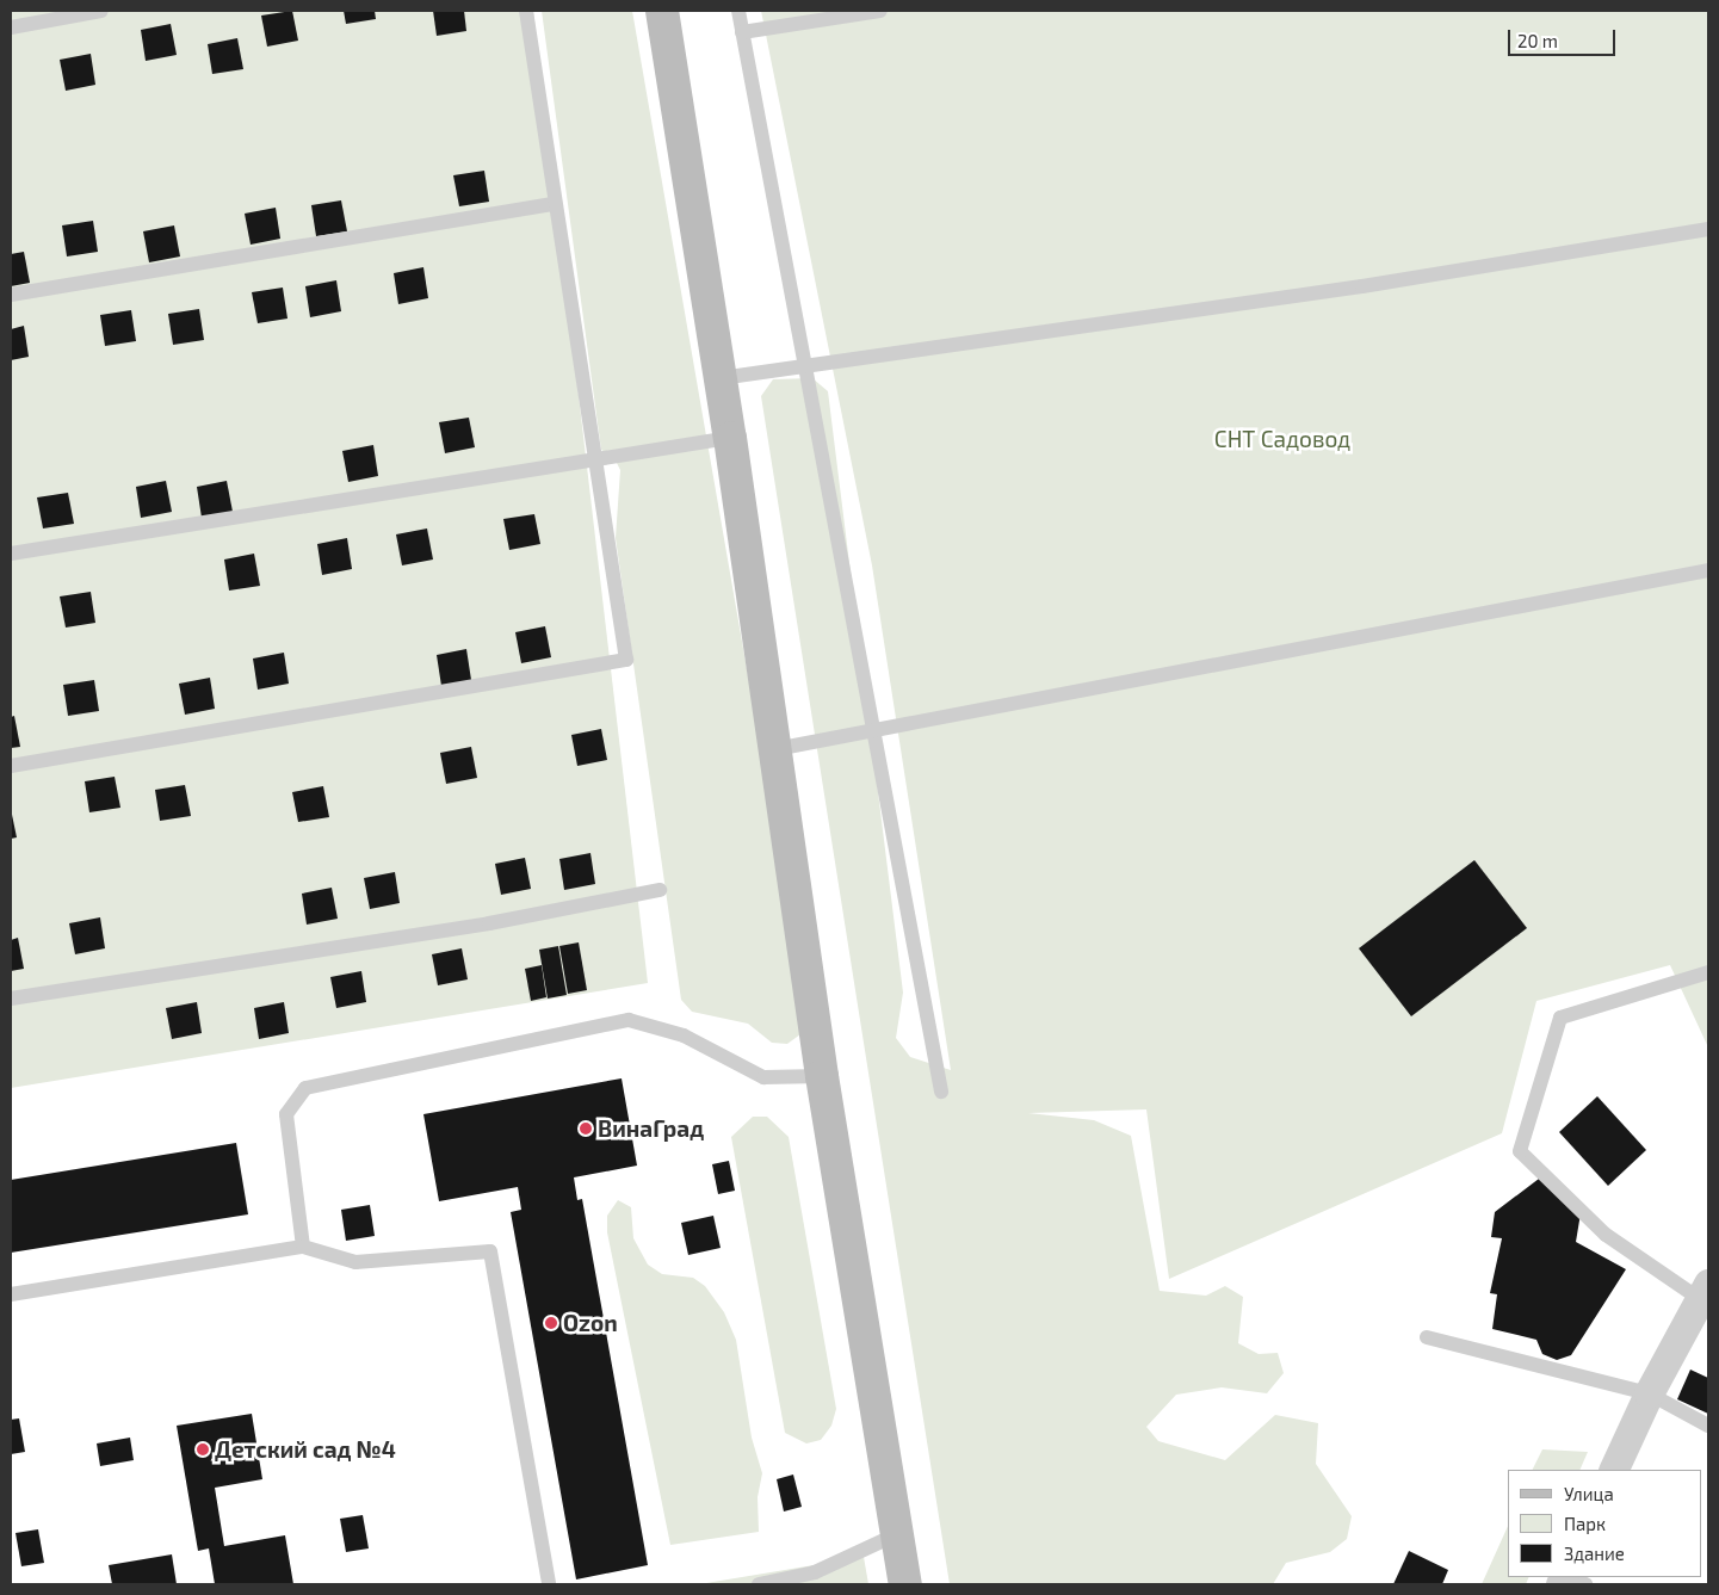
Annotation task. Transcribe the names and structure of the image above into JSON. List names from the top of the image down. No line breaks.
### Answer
{"parks":["СНТ Садовод"],"places":["ВинаГрад","Ozon","Детский сад №4"],"legend":["Улица","Парк","Здание"],"scale_bar":"20 m"}
